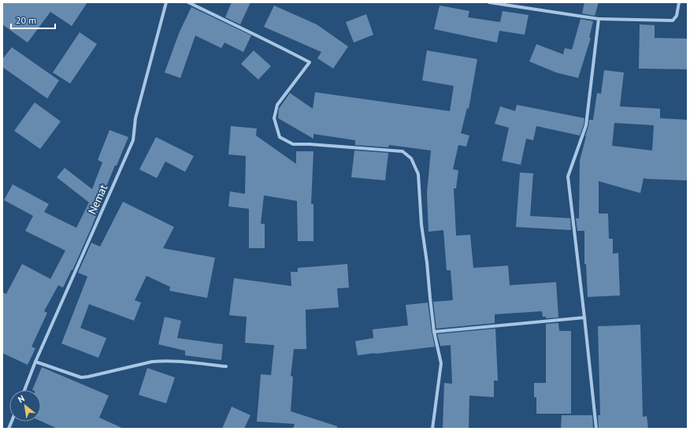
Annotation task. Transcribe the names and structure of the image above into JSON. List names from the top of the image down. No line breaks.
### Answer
{"streets":{"street":["Nemat"]},"scale_bar":"20 m","north":"top left"}
